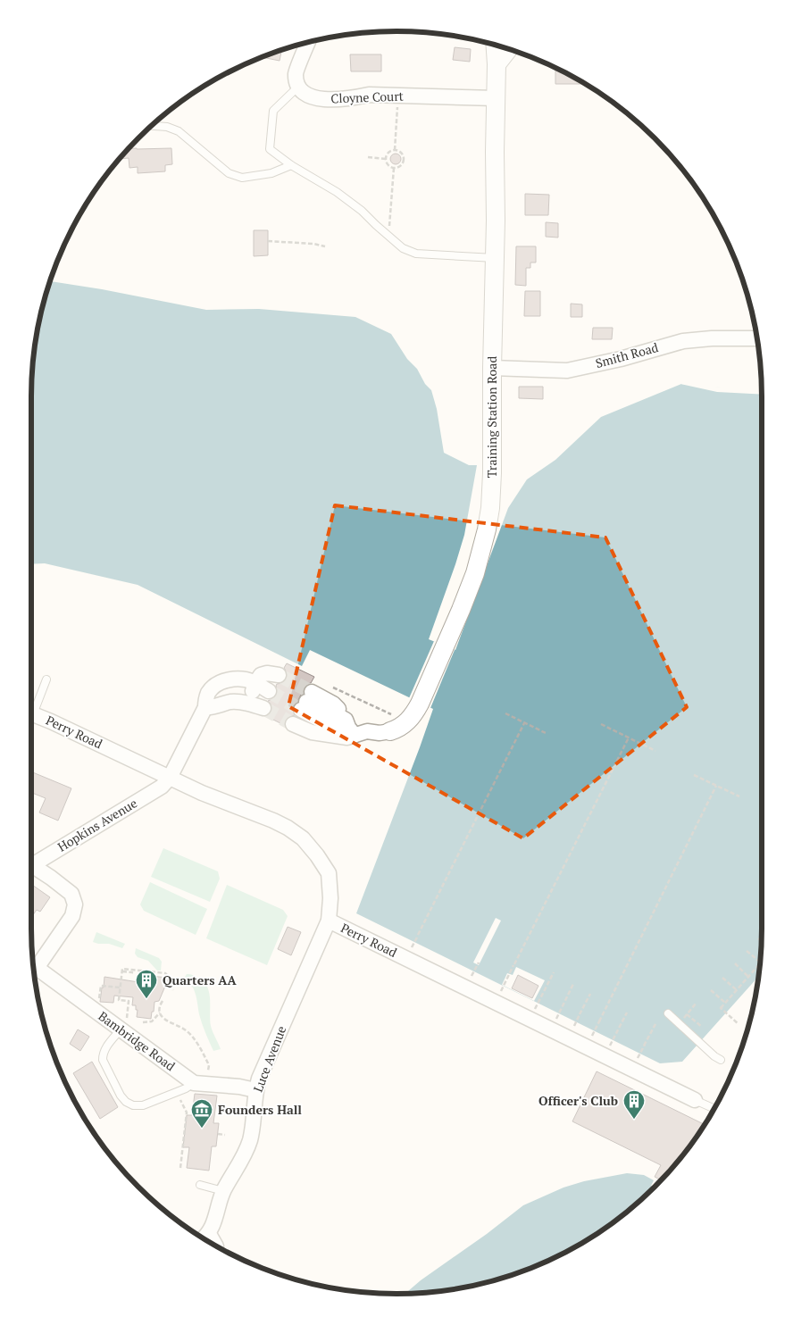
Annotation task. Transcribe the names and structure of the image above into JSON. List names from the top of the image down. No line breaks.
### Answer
{"streets":{"street":["Cloyne Court","Smith Road","Training Station Road","Perry Road","Hopkins Avenue","Bambridge Road","Luce Avenue"]},"crossings":[["Cloyne Court","Training Station Road"],["Smith Road","Training Station Road"],["Perry Road","Hopkins Avenue"],["Perry Road","Luce Avenue"]],"places":{"building":["Quarters AA","Officer's Club"],"museum":["Founders Hall"]}}
